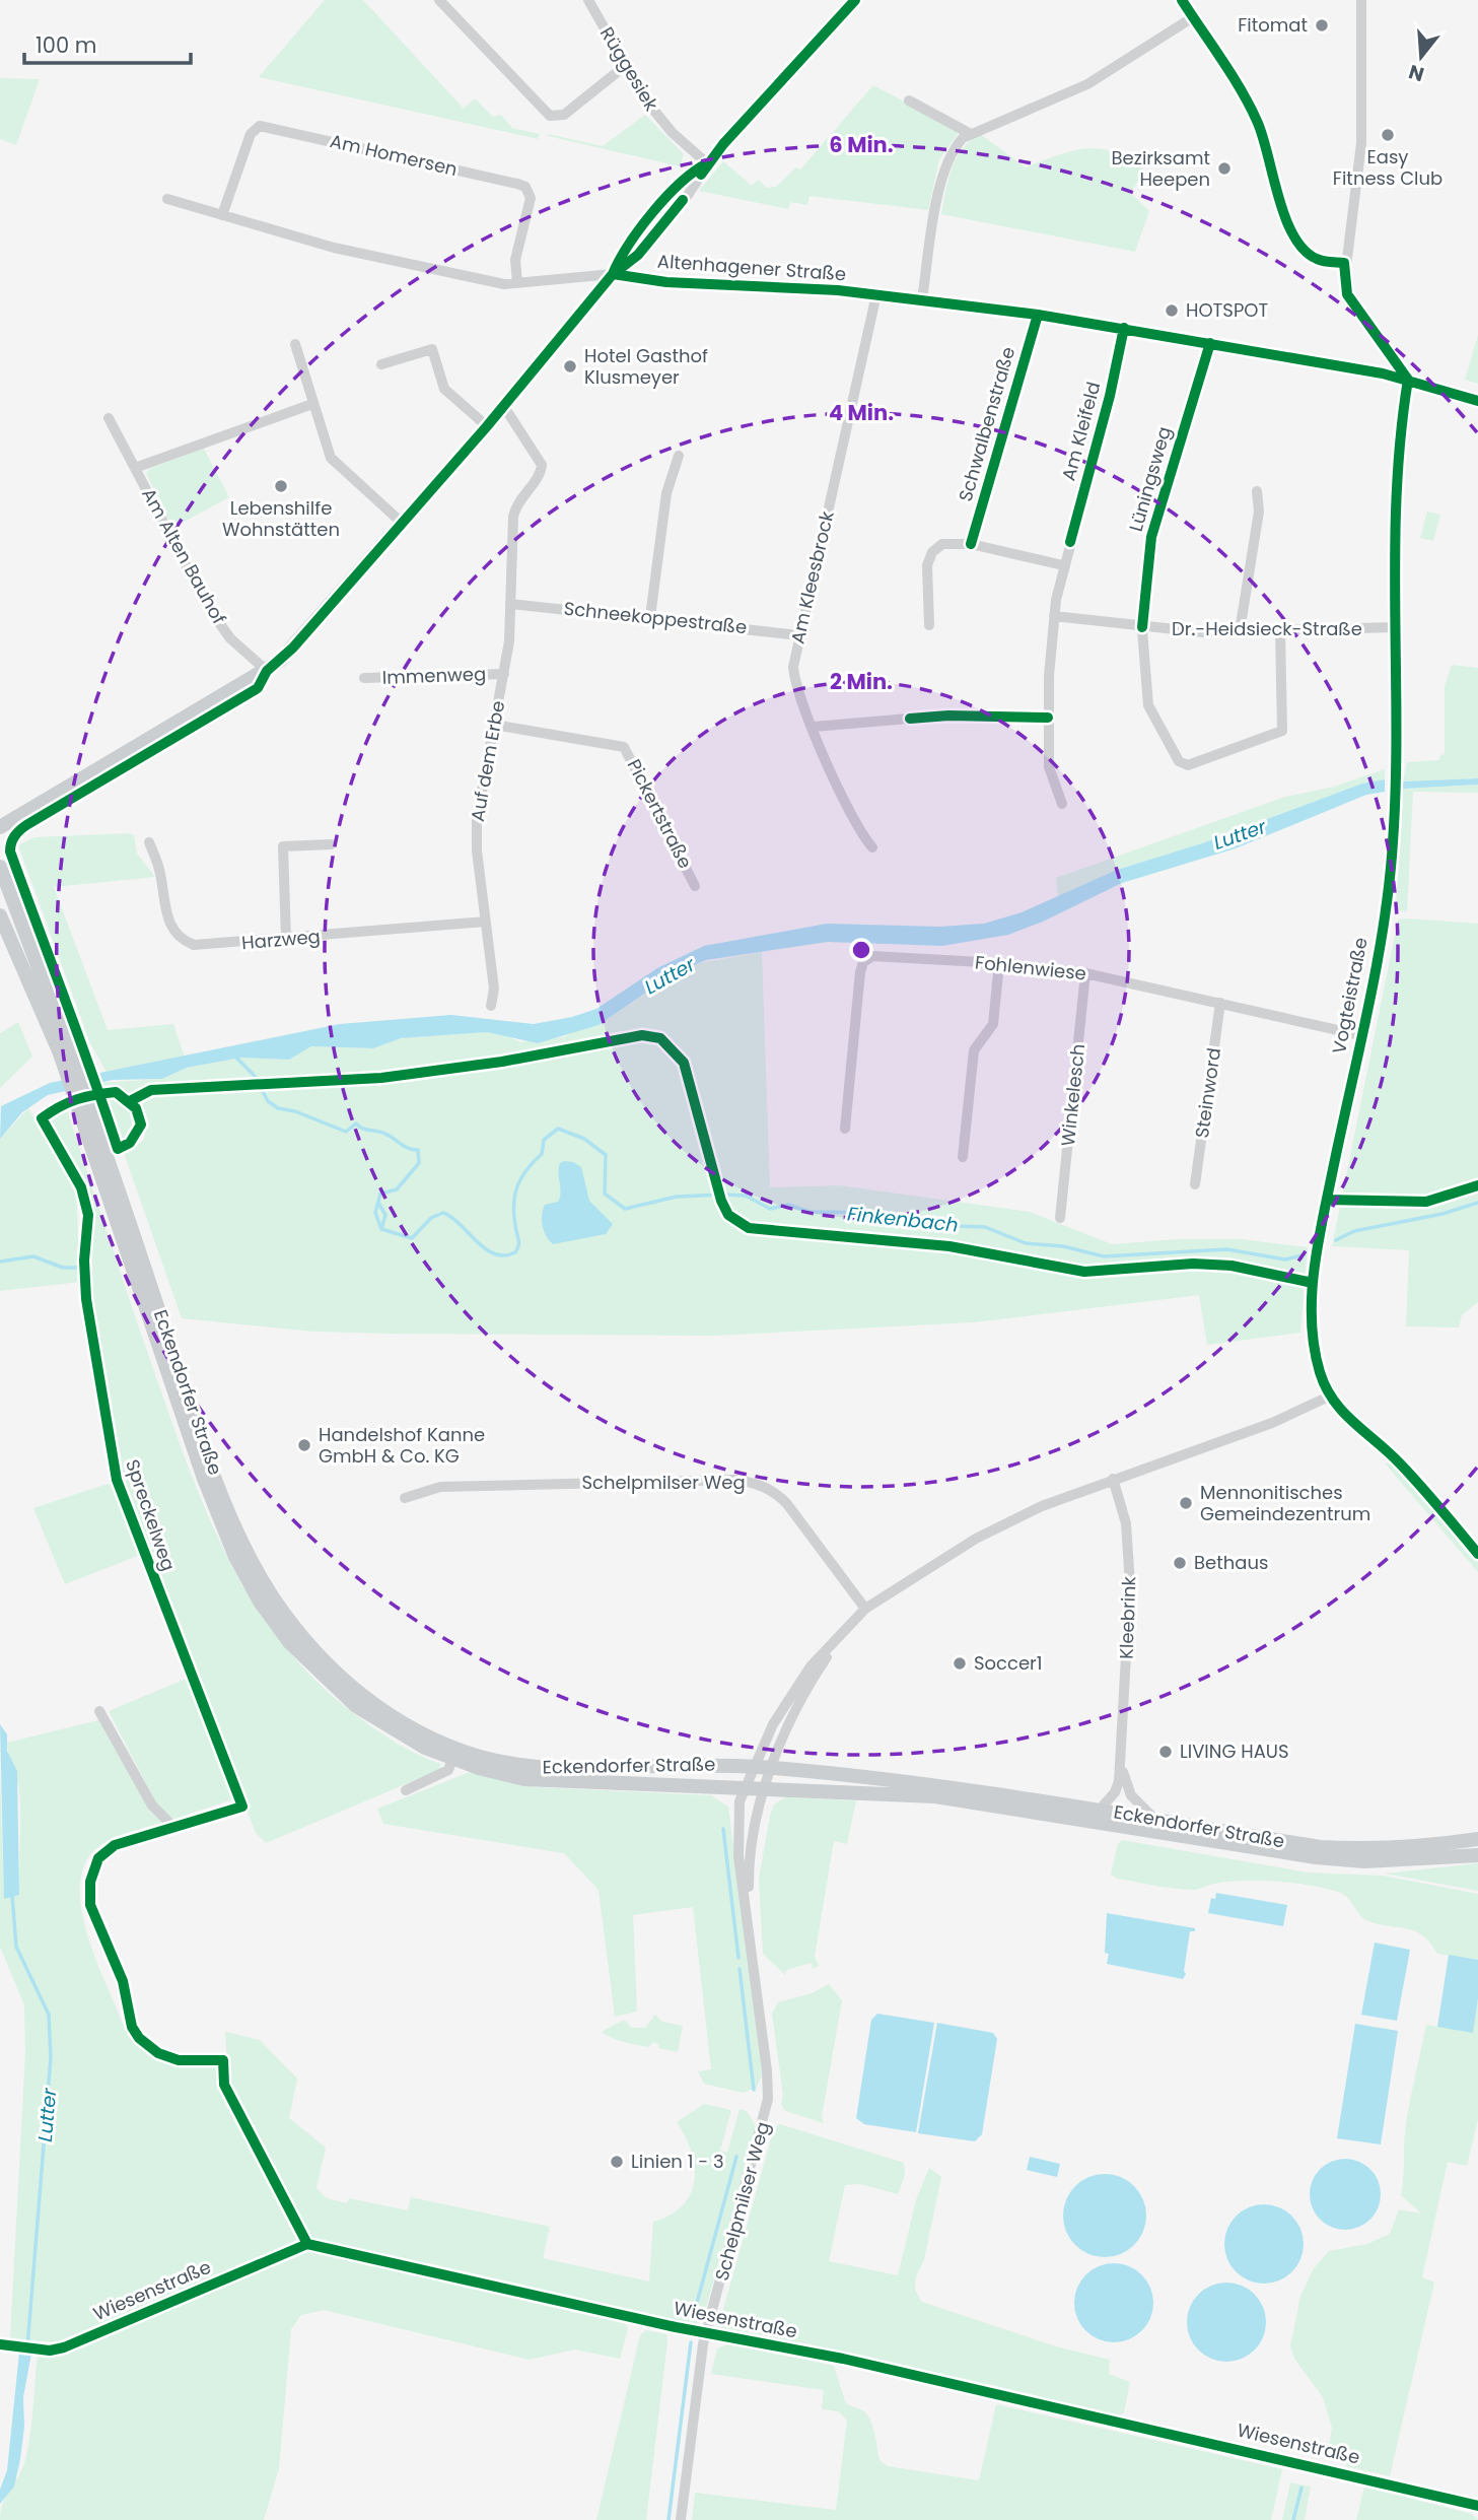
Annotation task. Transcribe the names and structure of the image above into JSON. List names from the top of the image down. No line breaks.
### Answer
{"streets":{"main road":["Altenhagener Straße","Eckendorfer Straße"],"street":["Rüggesiek","Am Homersen","Schwalbenstraße","Am Kleifeld","Lüningsweg","Am Alten Bauhof","Am Kleesbrock","Schneekoppestraße","Dr.-Heidsieck-Straße","Immenweg","Auf dem Erbe","Pickertstraße","Harzweg","Fohlenwiese","Vogteistraße","Steinword","Winkelesch","Schelpmilser Weg","Spreckelweg","Kleebrink","Wiesenstraße"]},"crossings":[["Altenhagener Straße","Schwalbenstraße"],["Altenhagener Straße","Am Kleifeld"],["Altenhagener Straße","Lüningsweg"],["Altenhagener Straße","Am Kleesbrock"],["Altenhagener Straße","Vogteistraße"],["Am Kleifeld","Dr.-Heidsieck-Straße"],["Lüningsweg","Dr.-Heidsieck-Straße"],["Am Kleesbrock","Schneekoppestraße"],["Schneekoppestraße","Auf dem Erbe"],["Dr.-Heidsieck-Straße","Vogteistraße"],["Immenweg","Auf dem Erbe"],["Auf dem Erbe","Pickertstraße"],["Auf dem Erbe","Harzweg"],["Fohlenwiese","Vogteistraße"],["Fohlenwiese","Steinword"],["Fohlenwiese","Winkelesch"],["Vogteistraße","Schelpmilser Weg"],["Eckendorfer Straße","Schelpmilser Weg"],["Eckendorfer Straße","Kleebrink"],["Schelpmilser Weg","Kleebrink"],["Schelpmilser Weg","Wiesenstraße"]],"water":["Lutter","Finkenbach"],"places":["Fitomat","Easy Fitness Club","Bezirksamt Heepen","HOTSPOT","Hotel Gasthof Klusmeyer","Lebenshilfe Wohnstätten","Handelshof Kanne GmbH & Co. KG","Mennonitisches Gemeindezentrum","Bethaus","Soccer1","LIVING HAUS","Linien 1 - 3"],"scale_bar":"100 m","north":"bottom","rings":["6 Min.","4 Min.","2 Min."]}
